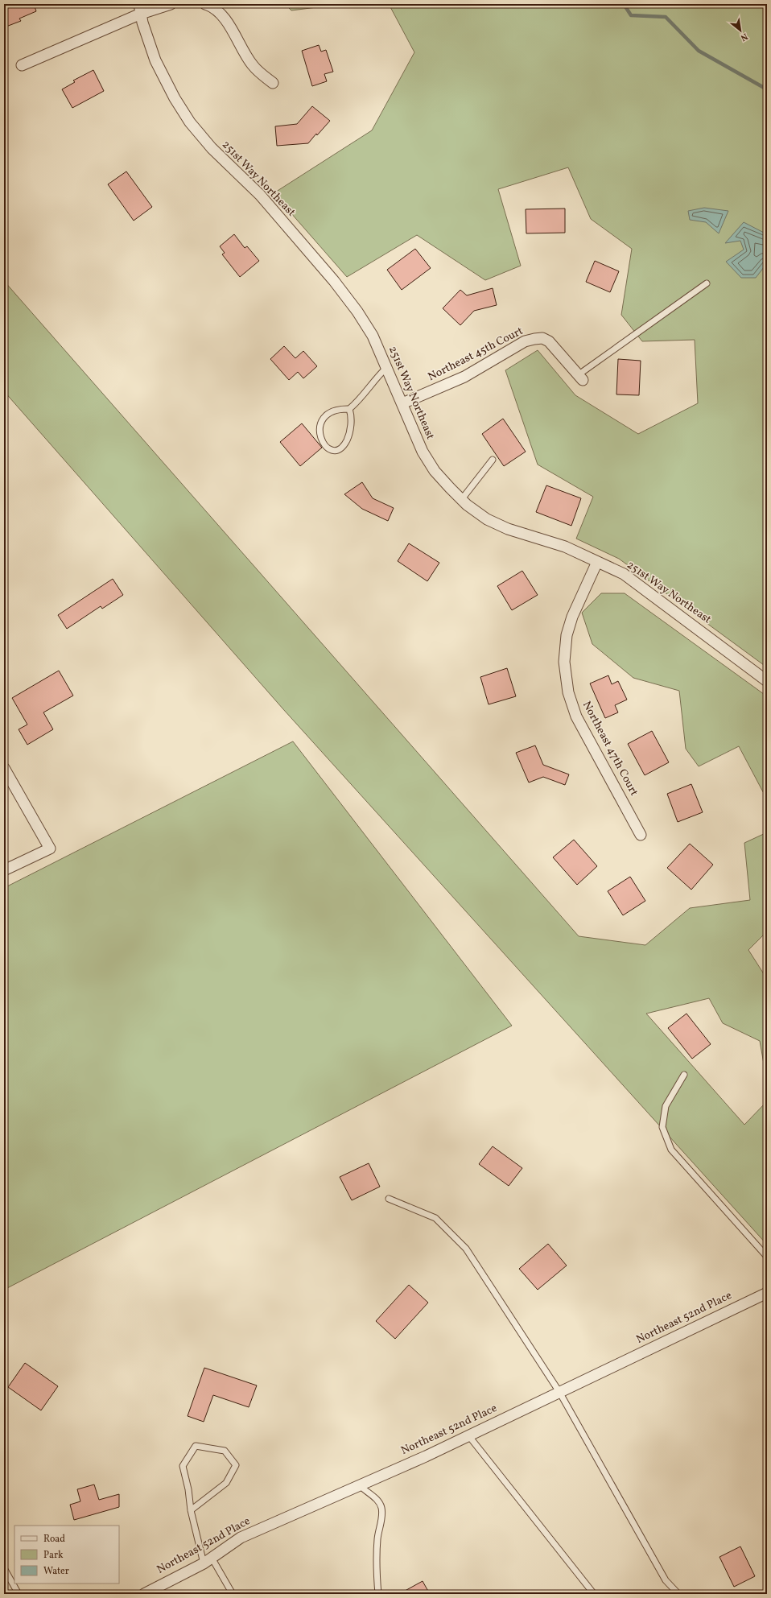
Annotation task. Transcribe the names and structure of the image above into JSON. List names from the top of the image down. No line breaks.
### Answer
{"streets":{"street":["251st Way Northeast","Northeast 45th Court","Northeast 47th Court","Northeast 52nd Place"]},"crossings":[["251st Way Northeast","Northeast 45th Court"],["251st Way Northeast","Northeast 47th Court"]],"legend":["Road","Park","Water"],"north":"bottom right"}
